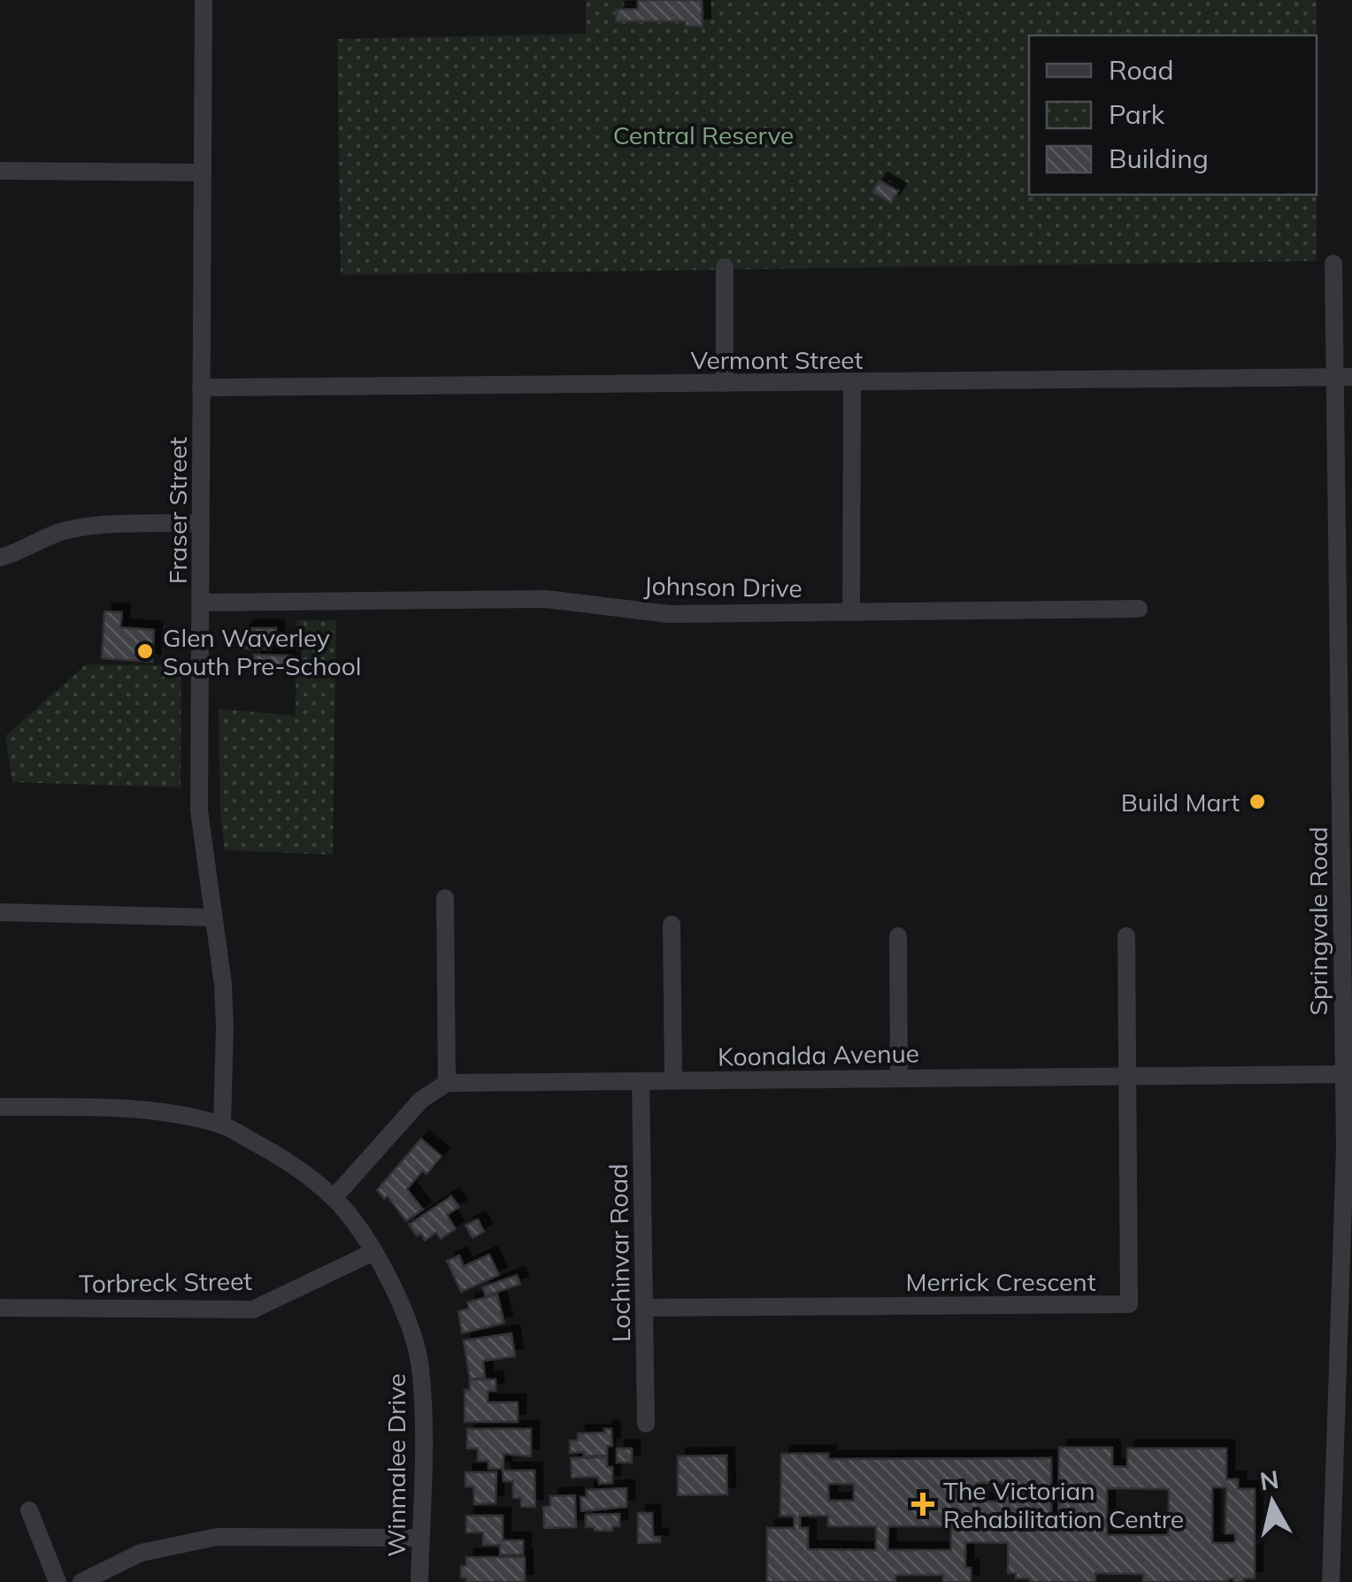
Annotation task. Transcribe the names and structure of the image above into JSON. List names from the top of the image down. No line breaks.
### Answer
{"streets":{"street":["Vermont Street","Fraser Street","Johnson Drive","Springvale Road","Koonalda Avenue","Lochinvar Road","Merrick Crescent","Torbreck Street","Winmalee Drive"]},"crossings":[["Vermont Street","Fraser Street"],["Vermont Street","Springvale Road"],["Fraser Street","Johnson Drive"],["Fraser Street","Winmalee Drive"],["Springvale Road","Koonalda Avenue"],["Koonalda Avenue","Lochinvar Road"],["Koonalda Avenue","Merrick Crescent"],["Lochinvar Road","Merrick Crescent"],["Torbreck Street","Winmalee Drive"]],"parks":["Central Reserve"],"places":{"other":["Glen Waverley South Pre-School","Build Mart"],"health":["The Victorian Rehabilitation Centre"]},"legend":["Road","Park","Building"],"north":"top"}
